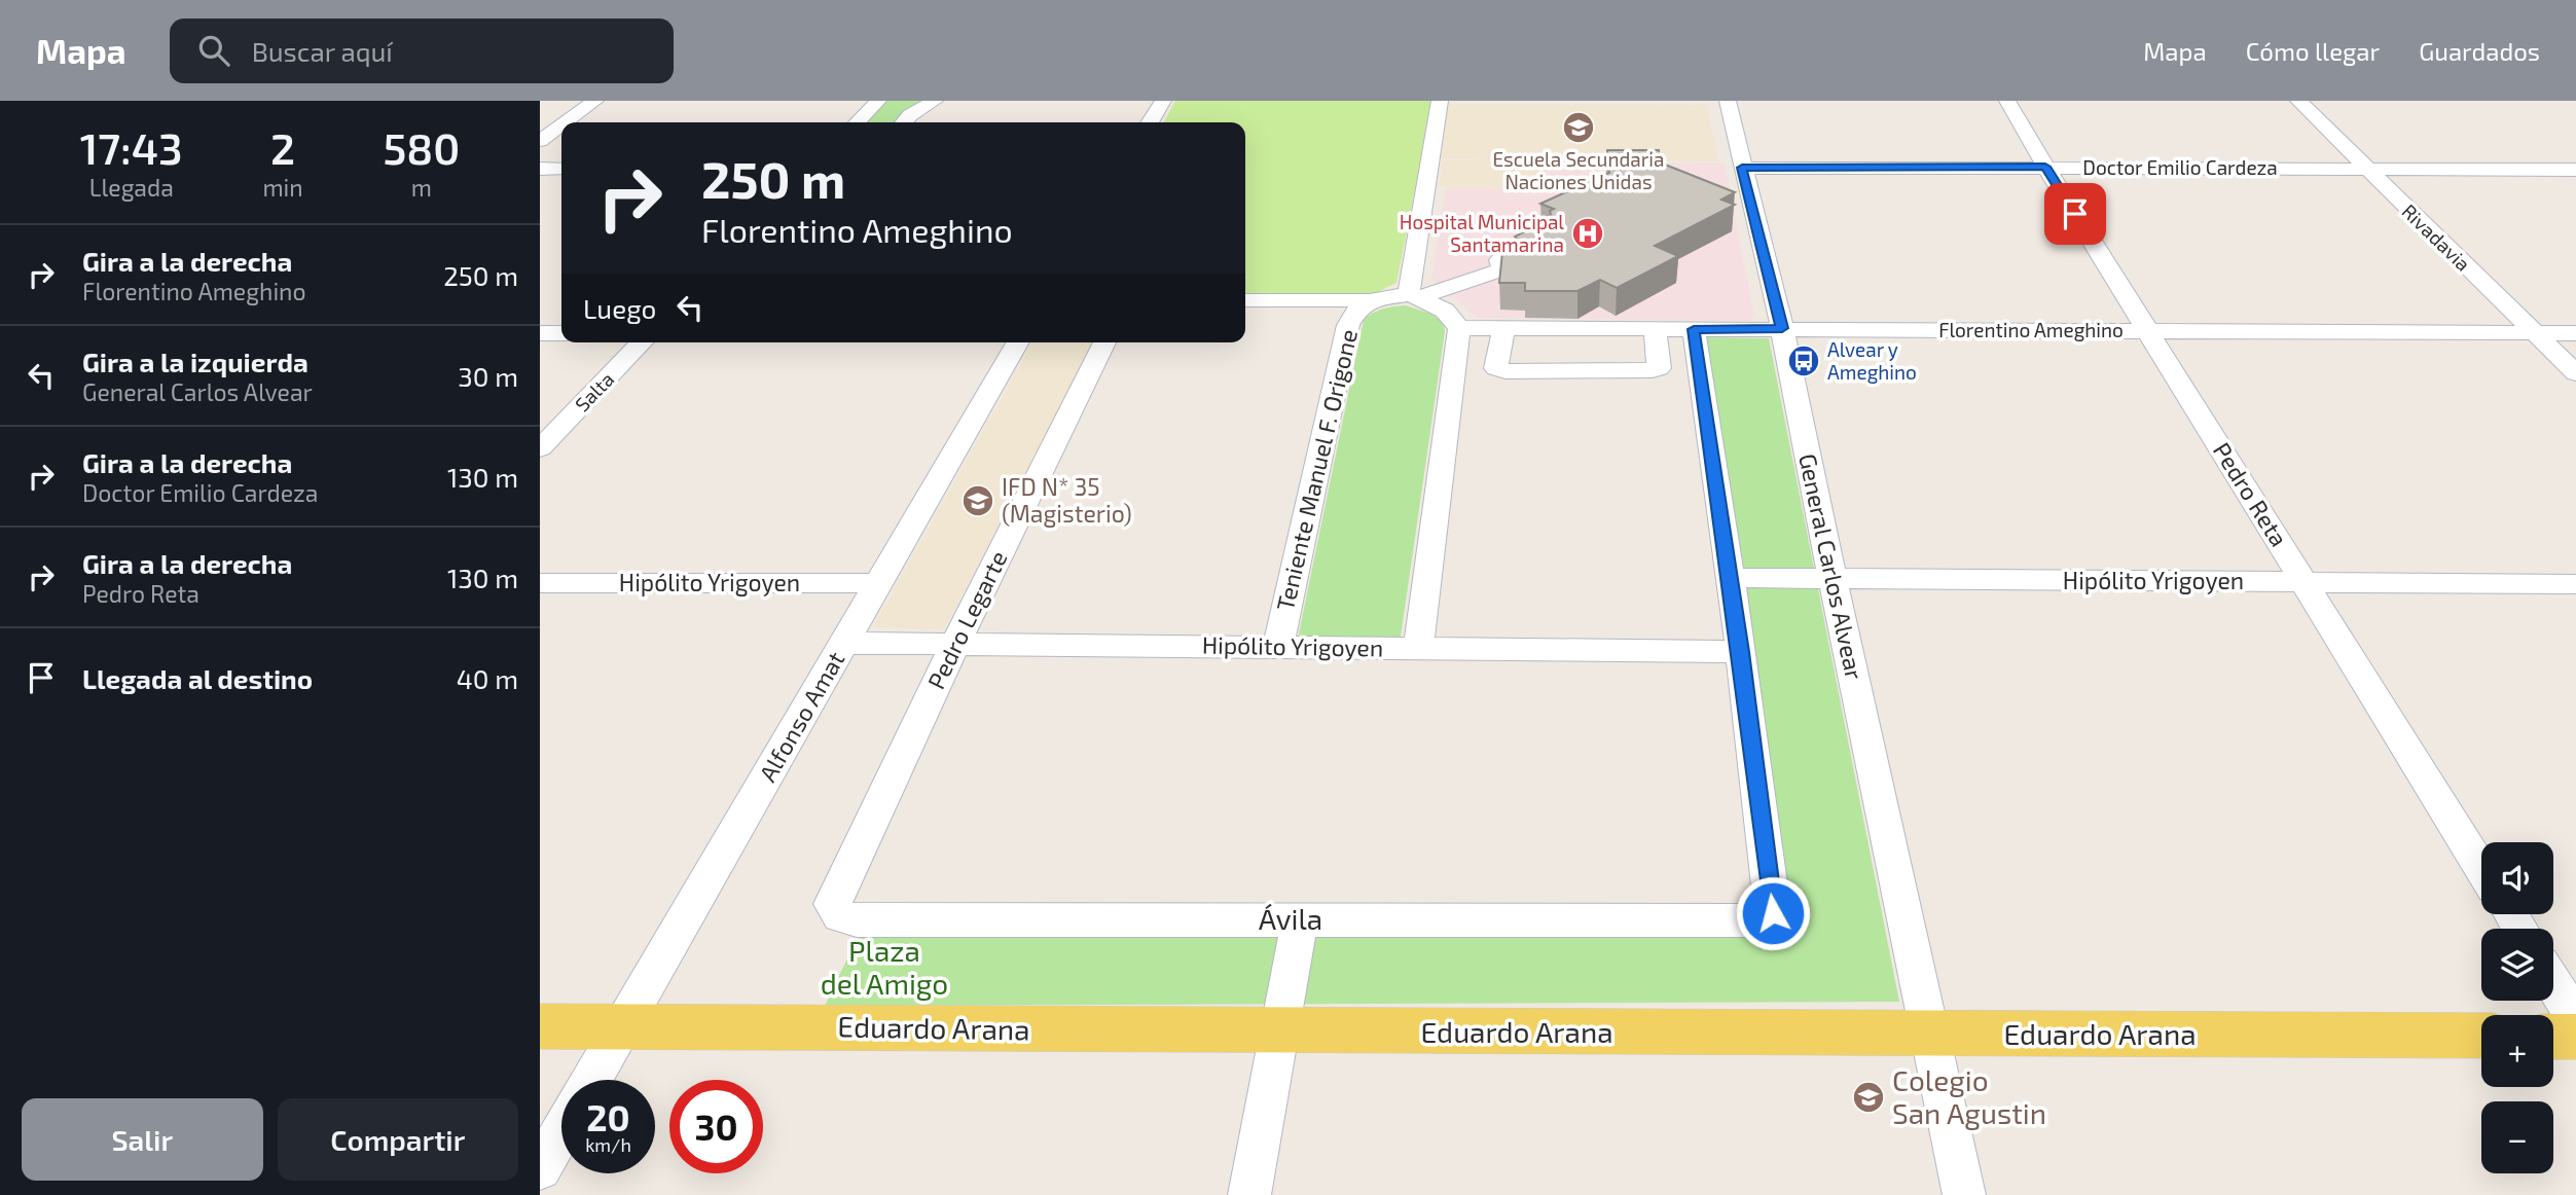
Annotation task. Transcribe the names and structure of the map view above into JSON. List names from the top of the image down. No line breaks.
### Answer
{"streets":{"main road":["Eduardo Arana"],"street":["Doctor Emilio Cardeza","Rivadavia","Florentino Ameghino","Salta","Teniente Manuel F. Origone","Pedro Reta","General Carlos Alvear","Hipólito Yrigoyen","Pedro Legarte","Alfonso Amat","Ávila"]},"crossings":[["Doctor Emilio Cardeza","Rivadavia"],["Doctor Emilio Cardeza","Pedro Reta"],["Doctor Emilio Cardeza","General Carlos Alvear"],["Rivadavia","Florentino Ameghino"],["Florentino Ameghino","Pedro Reta"],["Florentino Ameghino","General Carlos Alvear"],["Teniente Manuel F. Origone","Hipólito Yrigoyen"],["Pedro Reta","Hipólito Yrigoyen"],["General Carlos Alvear","Hipólito Yrigoyen"],["General Carlos Alvear","Eduardo Arana"],["Hipólito Yrigoyen","Pedro Legarte"],["Hipólito Yrigoyen","Alfonso Amat"],["Hipólito Yrigoyen","Ávila"],["Pedro Legarte","Ávila"],["Alfonso Amat","Eduardo Arana"]],"parks":["Plaza del Amigo"],"places":{"school or university":["Escuela Secundaria Naciones Unidas","IFD N* 35 (Magisterio)","Colegio San Agustin"],"hospital":["Hospital Municipal Santamarina"],"bus stop":["Alvear y Ameghino"]},"page":{"header":"Mapa","search":"Buscar aquí","nav":["Mapa","Cómo llegar","Guardados"],"eta":["17:43","Llegada","2","min","580","m"],"turn":["250 m","Florentino Ameghino"],"list":[{"name":"Gira a la derecha","note":"Florentino Ameghino","value":"250 m"},{"name":"Gira a la izquierda","note":"General Carlos Alvear","value":"30 m"},{"name":"Gira a la derecha","note":"Doctor Emilio Cardeza","value":"130 m"},{"name":"Gira a la derecha","note":"Pedro Reta","value":"130 m"},{"name":"Llegada al destino","value":"40 m"}],"then":"Luego","map_buttons":["+","−"],"speed":"20 km/h","limit":"30","buttons":["Salir","Compartir"]}}
